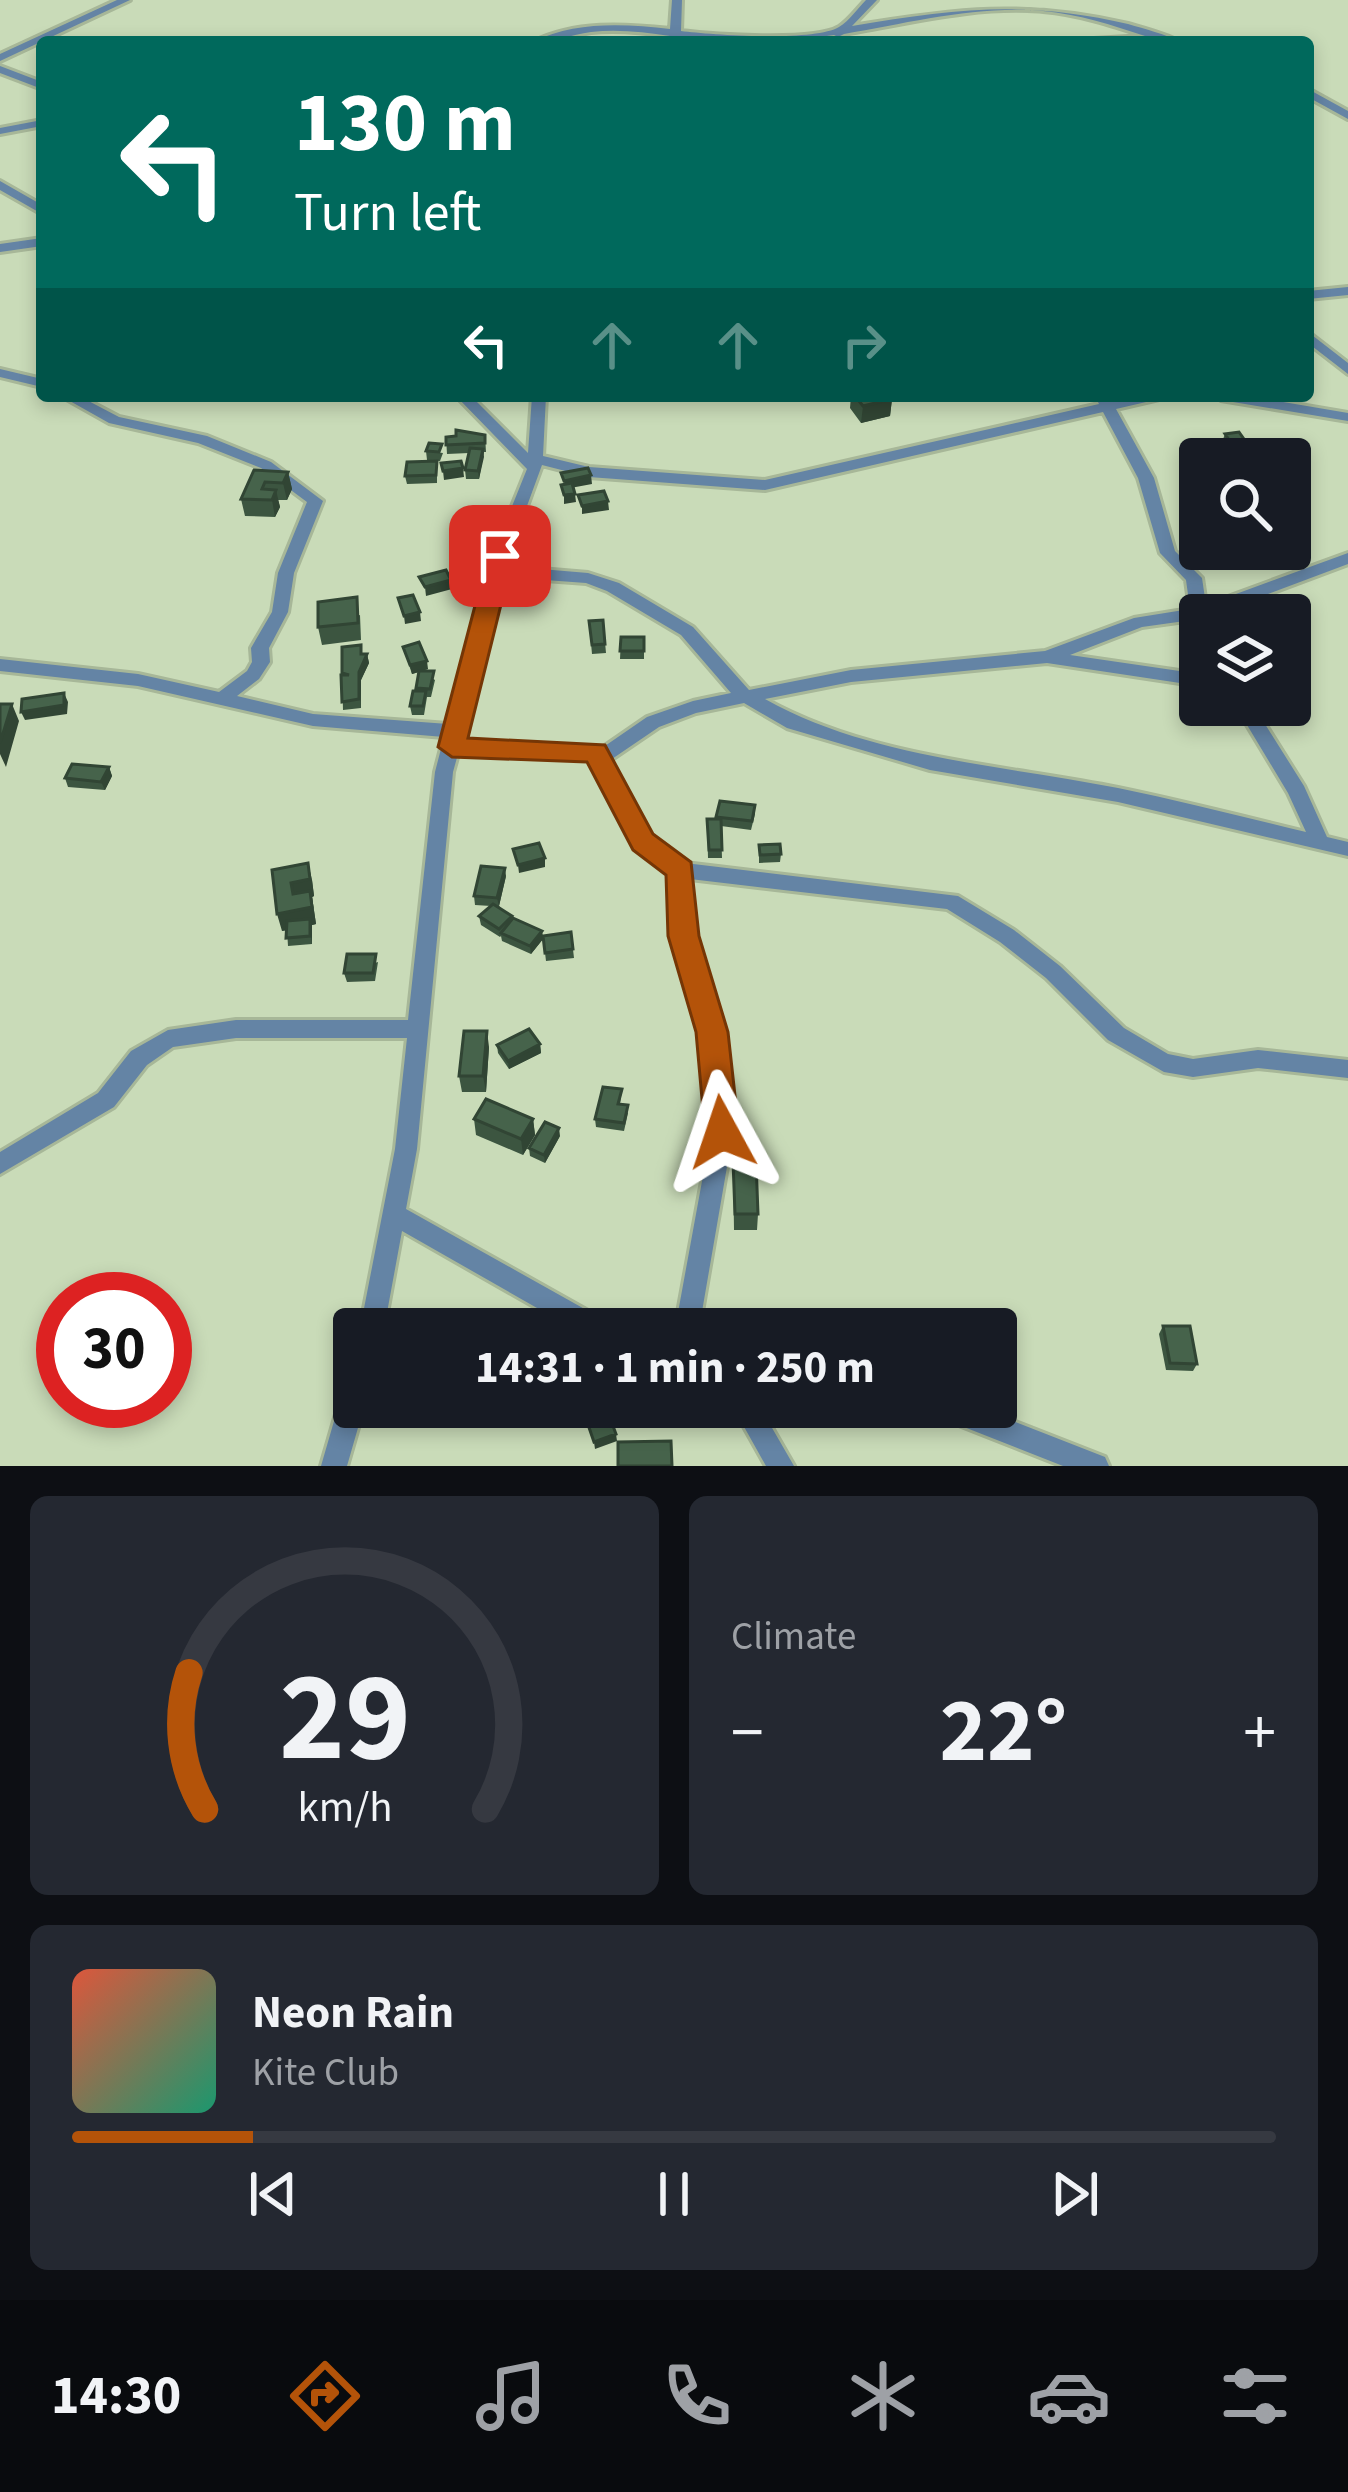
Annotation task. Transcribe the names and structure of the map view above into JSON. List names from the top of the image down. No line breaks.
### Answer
{"page":{"turn":["130 m","Turn left"],"limit":"30","trip":"14:31 · 1 min · 250 m","tile":"Climate","heat":["−","22°","+"],"song":["Neon Rain","Kite Club"],"tabs":"14:30","gauge":["29","km/h"]}}
